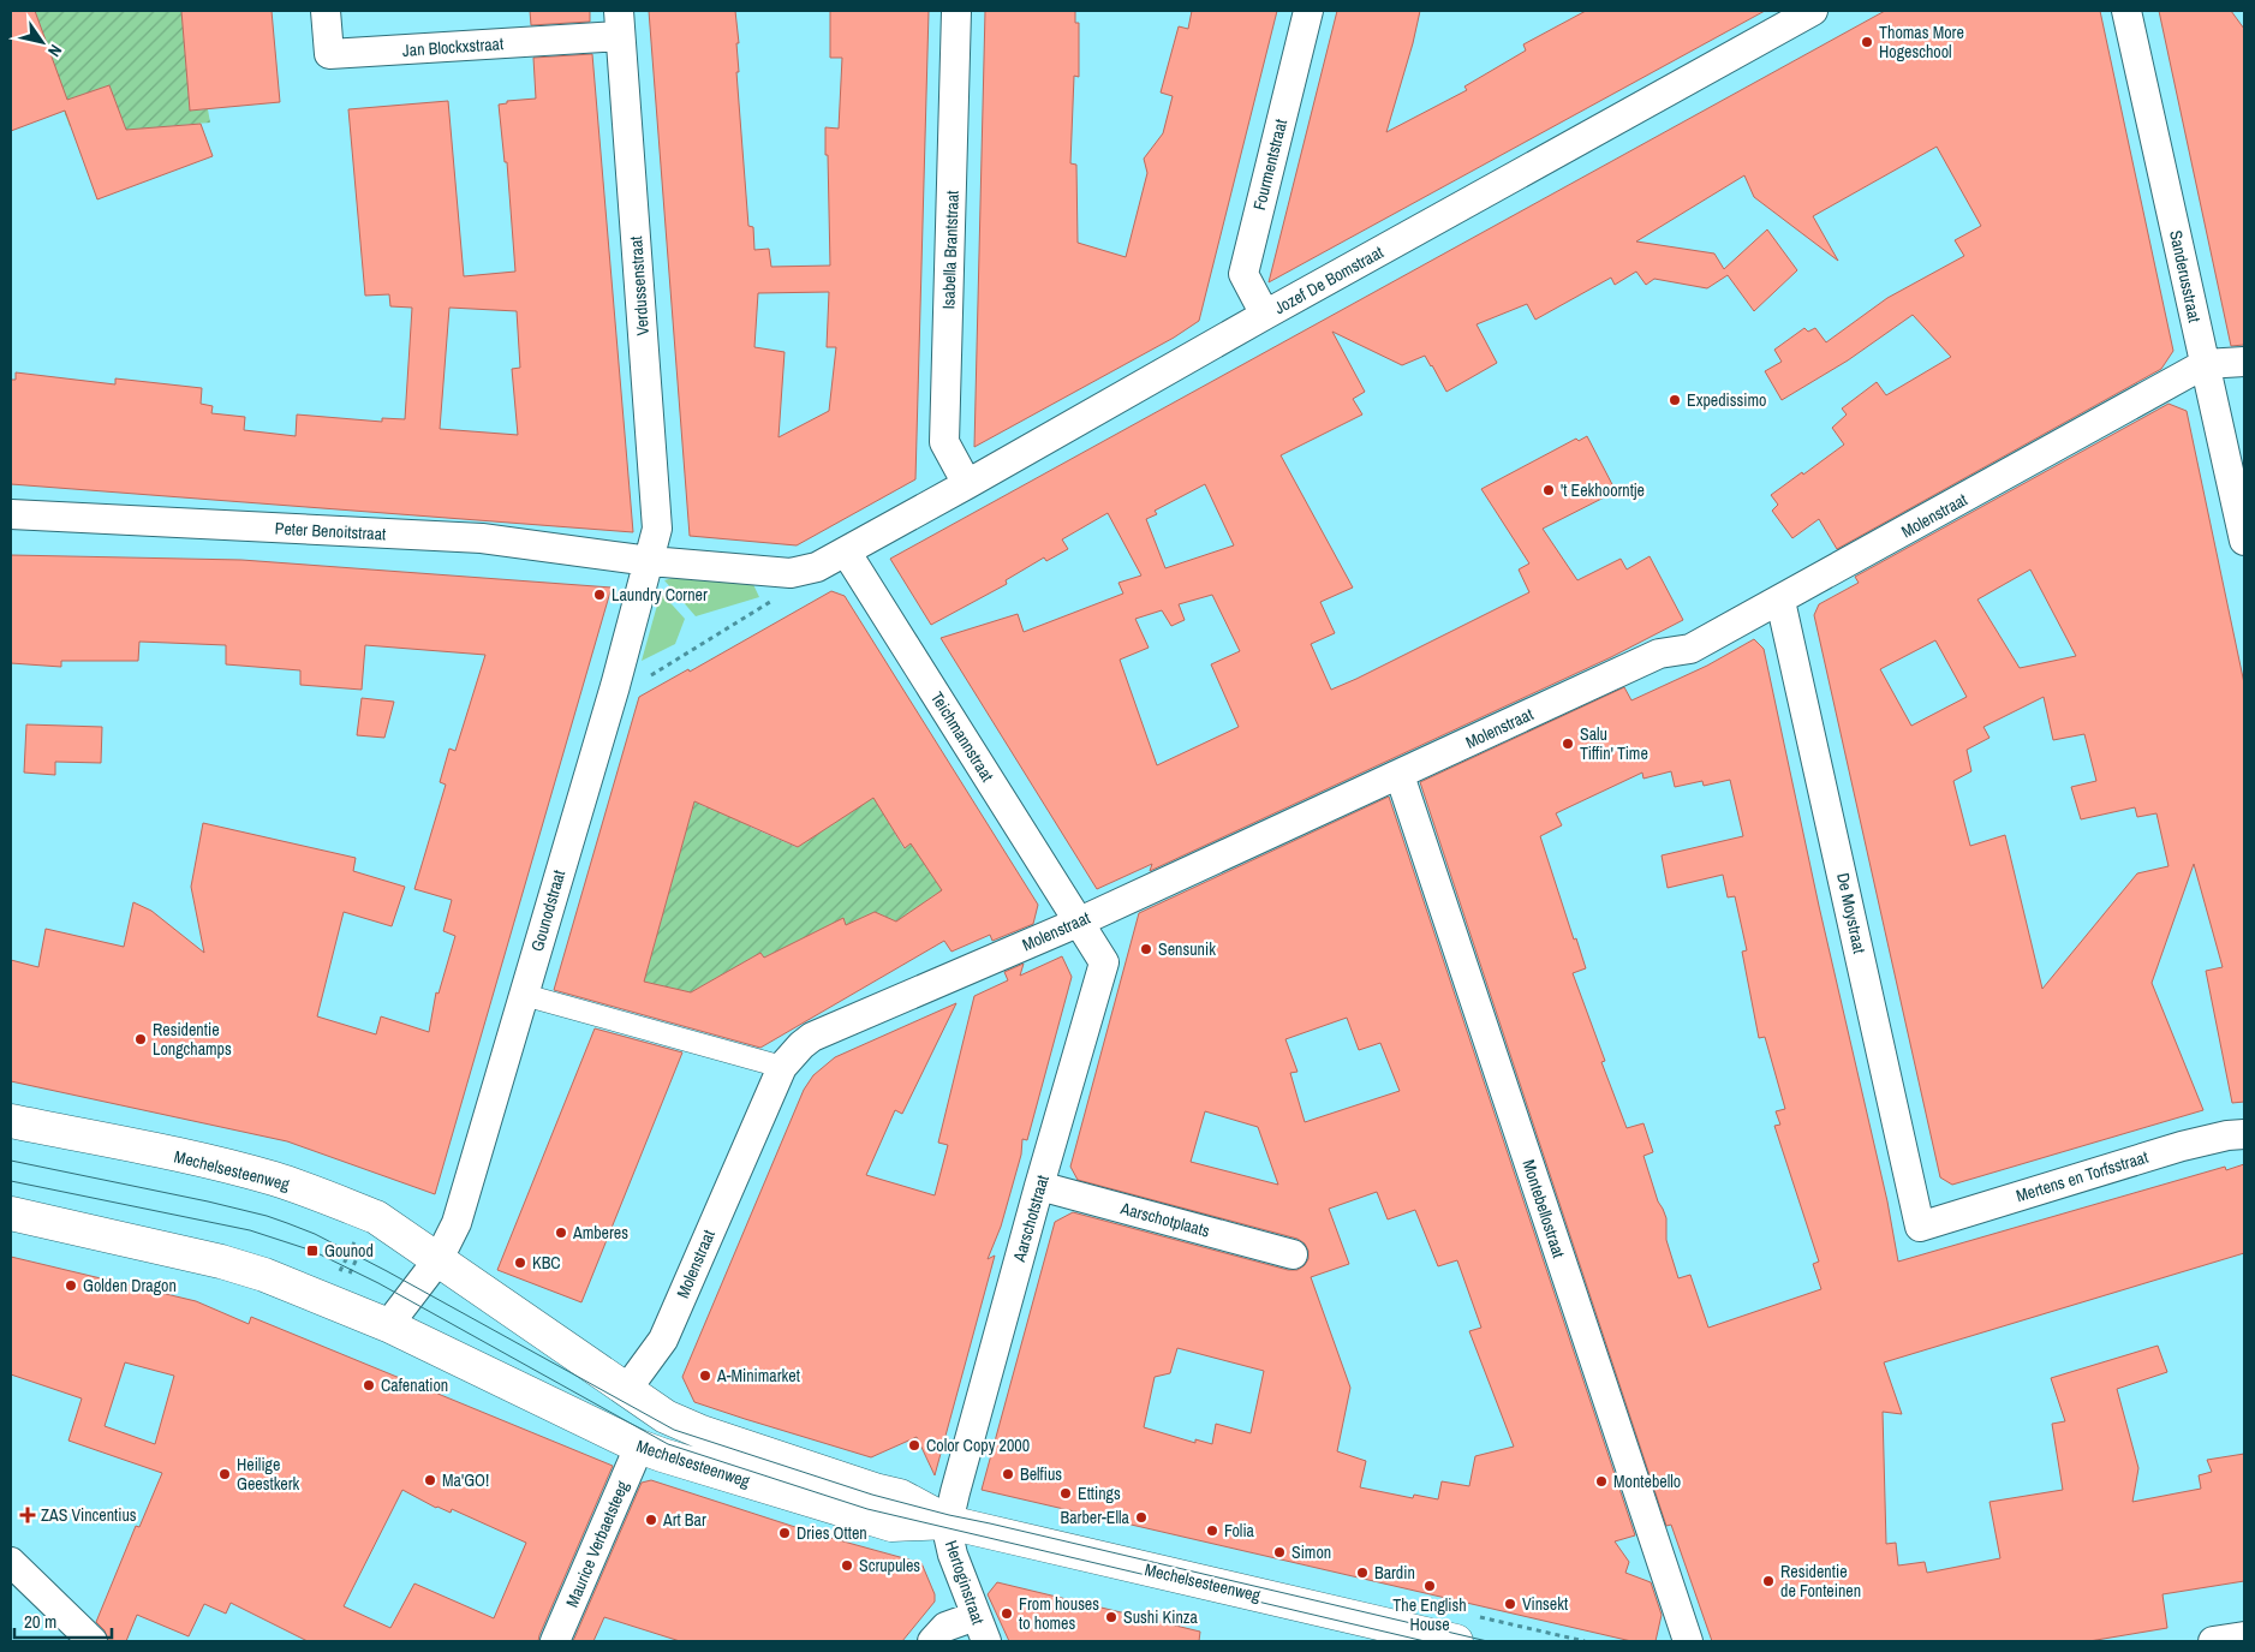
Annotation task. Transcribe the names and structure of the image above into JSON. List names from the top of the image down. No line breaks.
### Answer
{"streets":{"main road":["Mechelsesteenweg"],"street":["Jan Blockxstraat","Fourmentstraat","Isabella Brantstraat","Sanderusstraat","Jozef De Bomstraat","Verdussenstraat","Molenstraat","Peter Benoitstraat","Teichmannstraat","Gounodstraat","De Moystraat","Mertens en Torfsstraat","Montebellostraat","Aarschotstraat","Aarschotplaats","Maurice Verbaetsteeg","Hertoginstraat"]},"crossings":[["Jan Blockxstraat","Verdussenstraat"],["Fourmentstraat","Jozef De Bomstraat"],["Isabella Brantstraat","Jozef De Bomstraat"],["Sanderusstraat","Molenstraat"],["Jozef De Bomstraat","Peter Benoitstraat"],["Jozef De Bomstraat","Teichmannstraat"],["Verdussenstraat","Peter Benoitstraat"],["Verdussenstraat","Gounodstraat"],["Molenstraat","Teichmannstraat"],["Molenstraat","De Moystraat"],["Molenstraat","Mechelsesteenweg"],["Molenstraat","Montebellostraat"],["Molenstraat","Aarschotstraat"],["Peter Benoitstraat","Teichmannstraat"],["Peter Benoitstraat","Gounodstraat"],["Teichmannstraat","Aarschotstraat"],["Gounodstraat","Mechelsesteenweg"],["De Moystraat","Mertens en Torfsstraat"],["Mechelsesteenweg","Aarschotstraat"],["Mechelsesteenweg","Maurice Verbaetsteeg"],["Mechelsesteenweg","Hertoginstraat"],["Aarschotstraat","Aarschotplaats"],["Aarschotstraat","Hertoginstraat"]],"places":{"other":["Thomas More Hogeschool","Expedissimo","'t Eekhoorntje","Laundry Corner","Salu Tiffin' Time","Sensunik","Residentie Longchamps","Amberes","KBC","Golden Dragon","A-Minimarket","Cafenation","Color Copy 2000","Heilige Geestkerk","Belfius","Ma'GO!","Montebello","Ettings","Barber-Ella","Art Bar","Folia","Dries Otten","Simon","Scrupules","Bardin","Residentie de Fonteinen","The English House","Vinsekt","From houses to homes","Sushi Kinza"],"transit":["Gounod"],"health":["ZAS Vincentius"]},"scale_bar":"20 m","north":"bottom right"}
